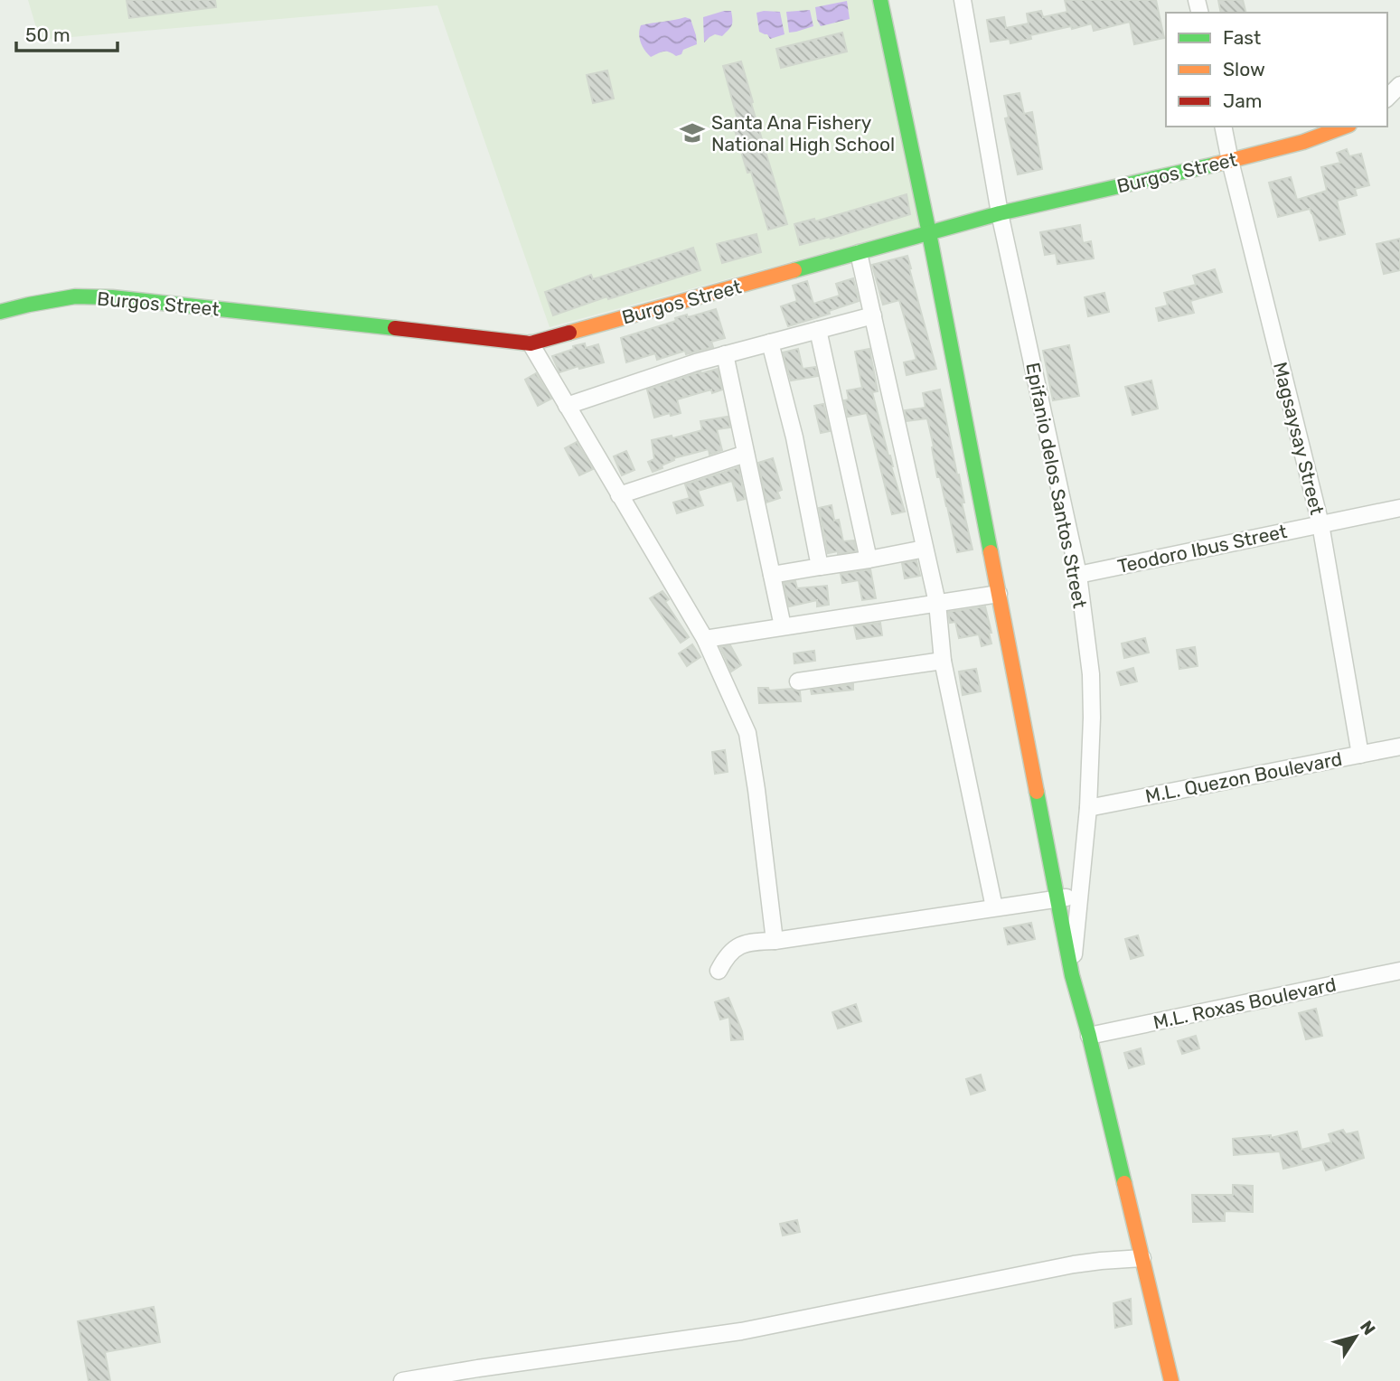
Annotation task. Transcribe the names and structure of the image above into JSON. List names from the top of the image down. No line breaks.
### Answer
{"streets":{"street":["Burgos Street","Magsaysay Street","Epifanio delos Santos Street","Teodoro Ibus Street","M.L. Quezon Boulevard","M.L. Roxas Boulevard"]},"crossings":[["Burgos Street","Magsaysay Street"],["Burgos Street","Epifanio delos Santos Street"],["Magsaysay Street","Teodoro Ibus Street"],["Magsaysay Street","M.L. Quezon Boulevard"],["Epifanio delos Santos Street","Teodoro Ibus Street"],["Epifanio delos Santos Street","M.L. Quezon Boulevard"]],"places":{"school or university":["Santa Ana Fishery National High School"]},"legend":["Fast","Slow","Jam"],"scale_bar":"50 m","north":"top right"}
